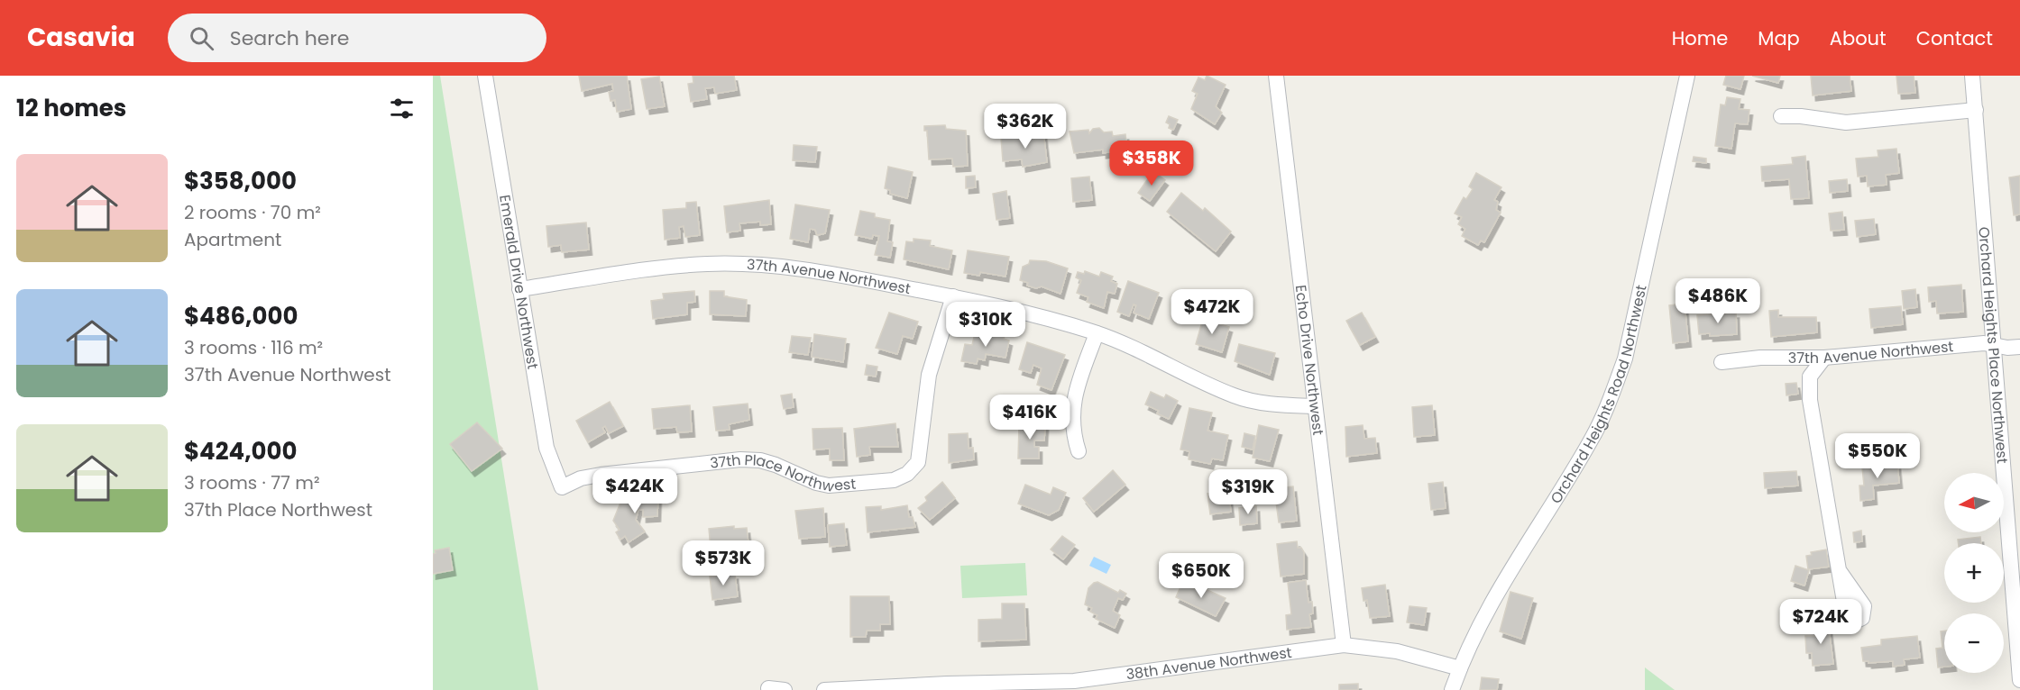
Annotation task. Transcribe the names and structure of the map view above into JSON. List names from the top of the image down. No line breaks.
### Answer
{"streets":{"street":["37th Avenue Northwest","Emerald Drive Northwest","Orchard Heights Place Northwest","Echo Drive Northwest","Orchard Heights Road Northwest","37th Place Northwest","38th Avenue Northwest"]},"crossings":[["37th Avenue Northwest","Emerald Drive Northwest"],["37th Avenue Northwest","Orchard Heights Place Northwest"],["37th Avenue Northwest","Echo Drive Northwest"],["37th Avenue Northwest","37th Place Northwest"],["Emerald Drive Northwest","37th Place Northwest"],["Echo Drive Northwest","38th Avenue Northwest"],["Orchard Heights Road Northwest","38th Avenue Northwest"]],"north":"left","page":{"header":"Casavia","search":"Search here","nav":["Home","Map","About","Contact"],"heading":"12 homes","price":["$362K","$358K","$486K","$472K","$310K","$416K","$550K","$424K","$319K","$573K","$650K","$724K"],"list":[{"name":"$358,000","note":"2 rooms · 70 m² · Apartment"},{"name":"$486,000","note":"3 rooms · 116 m² · 37th Avenue Northwest"},{"name":"$424,000","note":"3 rooms · 77 m² · 37th Place Northwest"}],"map_buttons":["+","−"]}}
